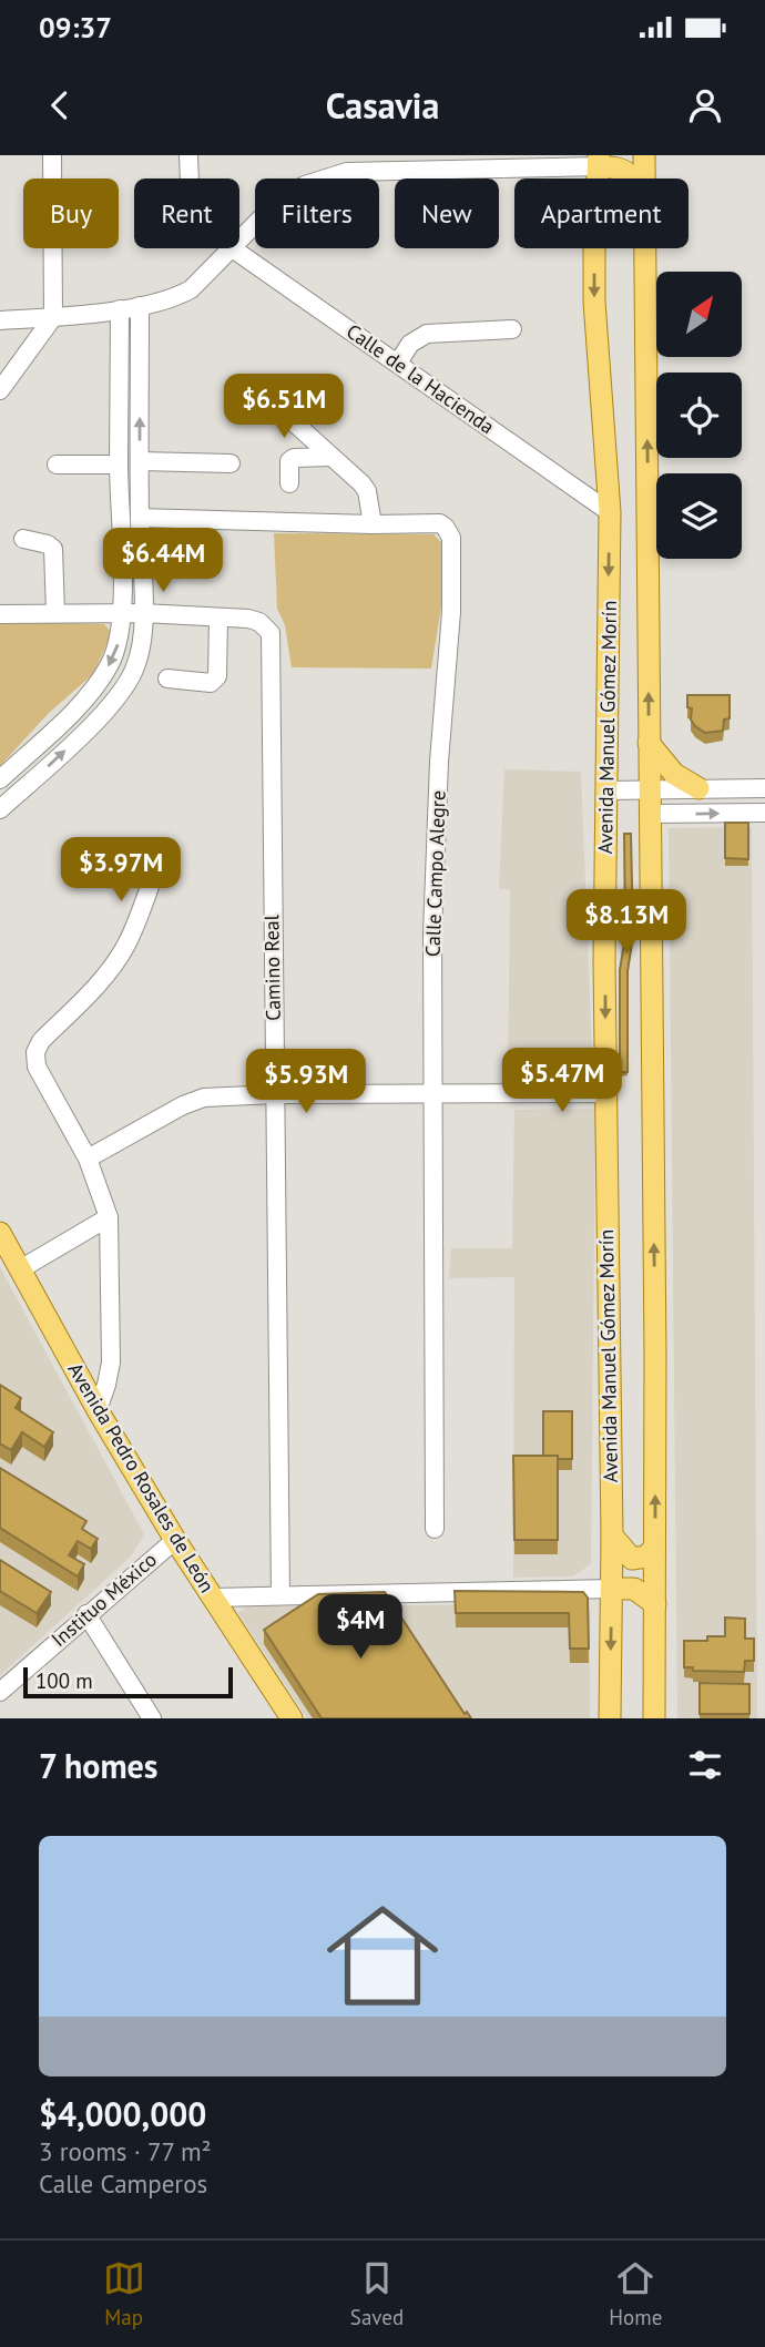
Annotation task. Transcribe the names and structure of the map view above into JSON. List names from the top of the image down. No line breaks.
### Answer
{"streets":{"main road":["Avenida Manuel Gómez Morín","Avenida Pedro Rosales de León"],"street":["Calle de la Hacienda","Calle Campo Alegre","Camino Real","Instituo México"]},"crossings":[["Calle de la Hacienda","Avenida Manuel Gómez Morín"],["Avenida Pedro Rosales de León","Instituo México"]],"scale_bar":"100 m","north":"top right","page":{"status":"09:37","header":"Casavia","chip":["Buy","Rent","Filters","New","Apartment"],"price":["$6.51M","$6.44M","$3.97M","$8.13M","$5.47M","$5.93M","$4M"],"scale":"100 m","heading":"7 homes","list":[{"name":"$4,000,000","note":"3 rooms · 77 m² · Calle Camperos"}],"tabs":["Map","Saved","Home"]}}
